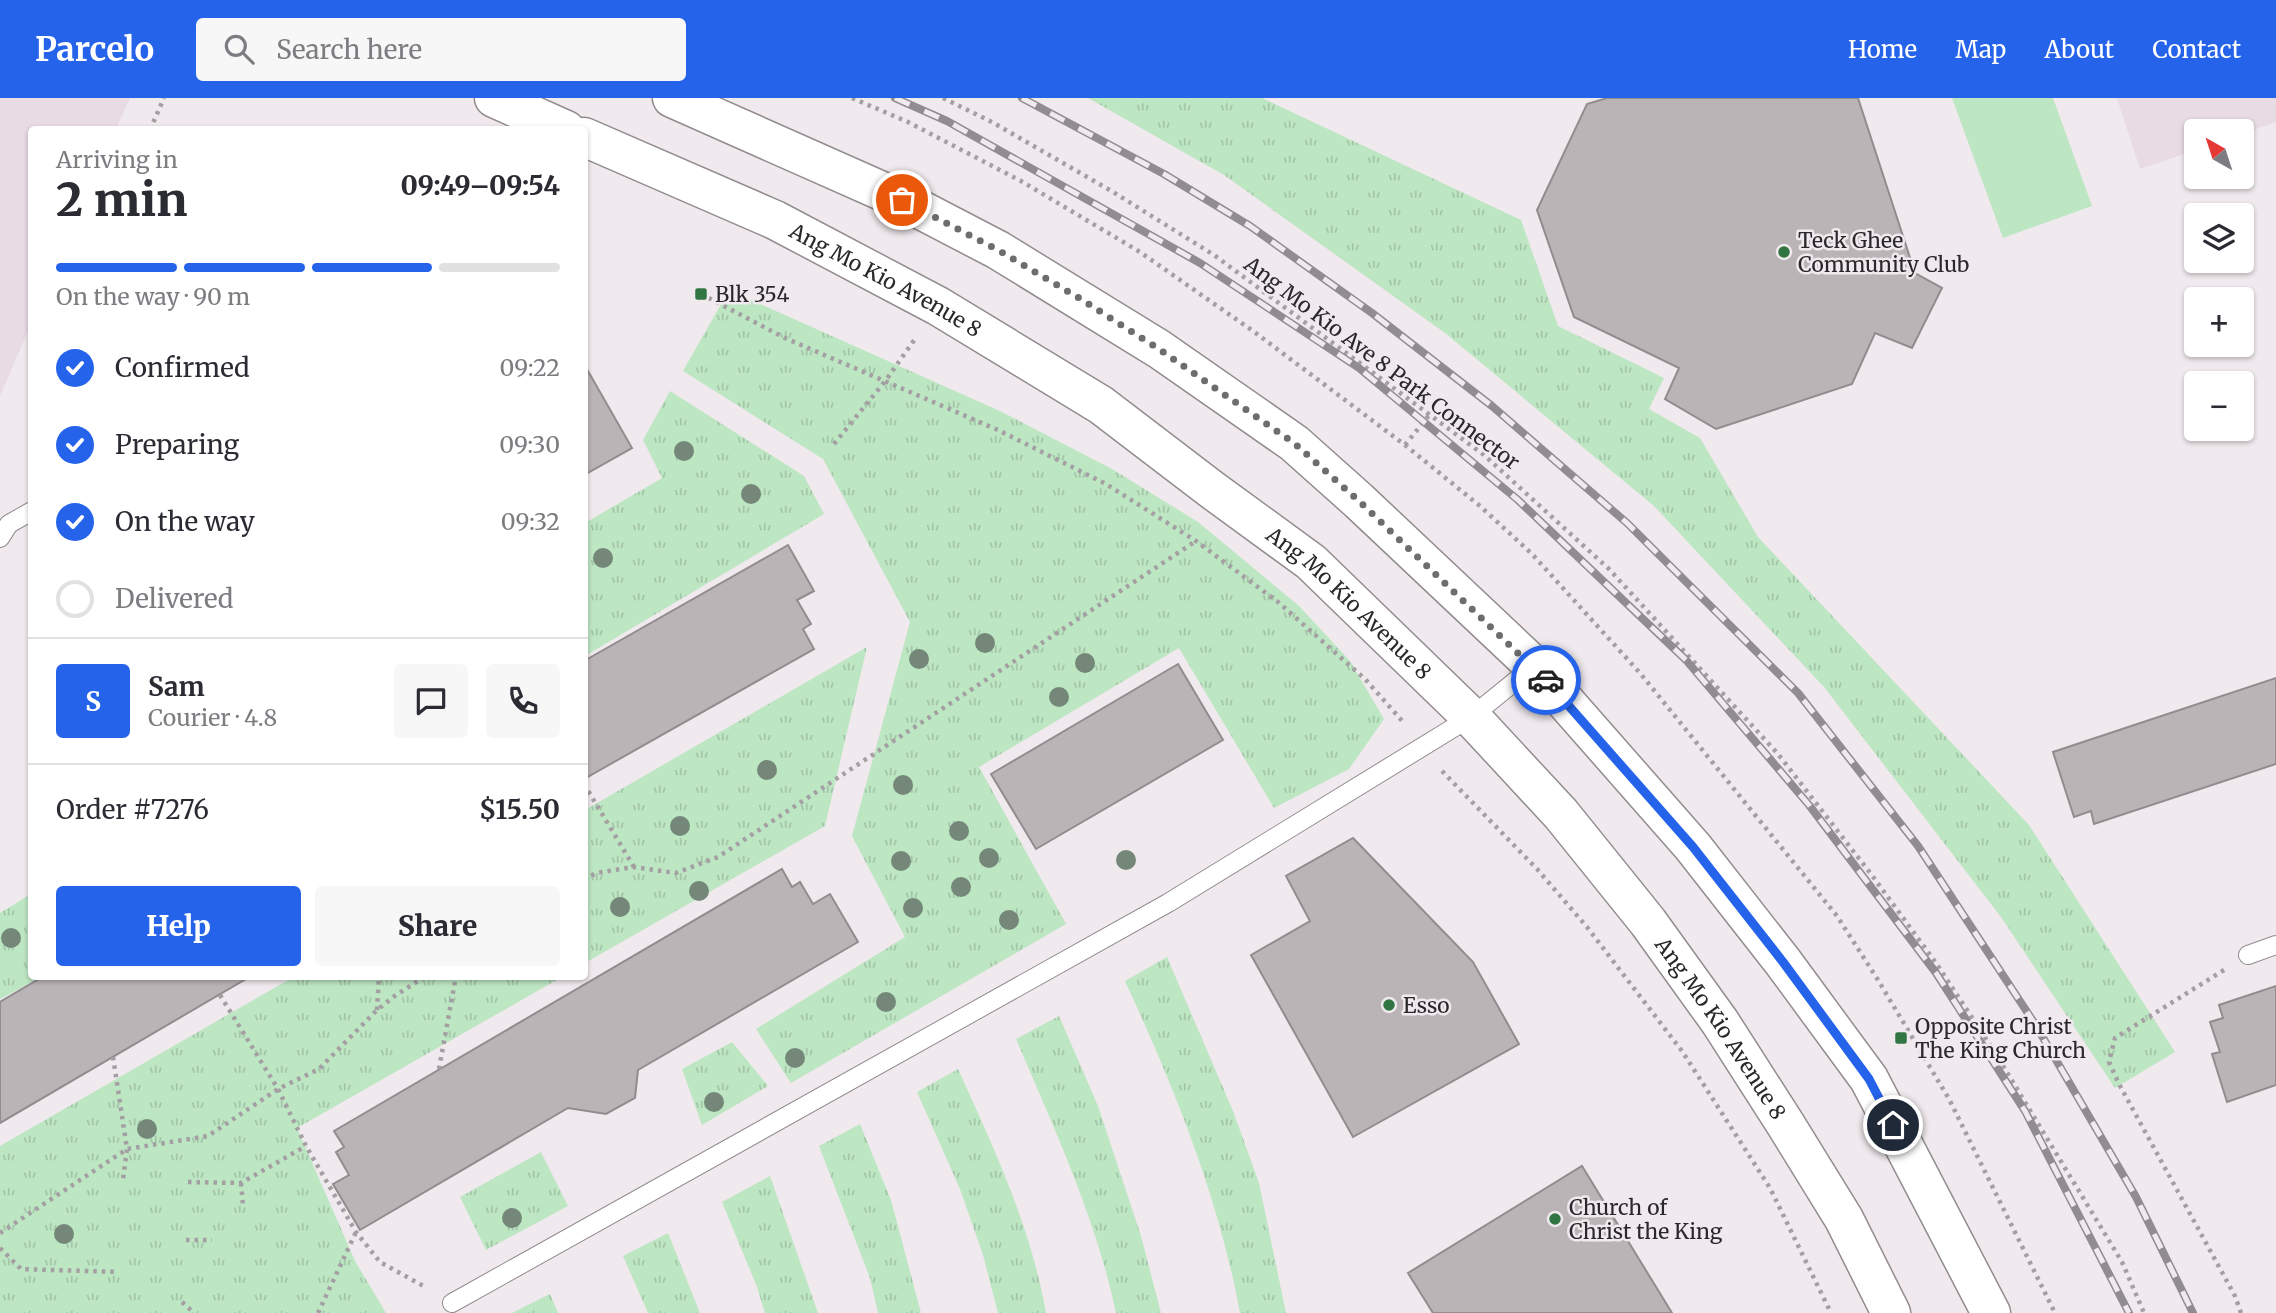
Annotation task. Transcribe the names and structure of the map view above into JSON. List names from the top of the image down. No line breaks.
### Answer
{"streets":{"main road":["Ang Mo Kio Avenue 8"],"path":["Ang Mo Kio Ave 8 Park Connector"]},"places":{"other":["Teck Ghee Community Club","Esso","Church of Christ the King"],"transit":["Blk 354","Opposite Christ The King Church"]},"north":"top left","page":{"header":"Parcelo","search":"Search here","nav":["Home","Map","About","Contact"],"map_buttons":["+","−"],"heading":["2 min","Arriving in","09:49–09:54"],"panel":["Sam","Courier · 4.8","Order #7276","$15.50"],"bar":"On the way · 90 m","list":[["Confirmed","09:22"],["Preparing","09:30"],["On the way","09:32"],"Delivered"],"round":"S","buttons":["Help","Share"]}}
